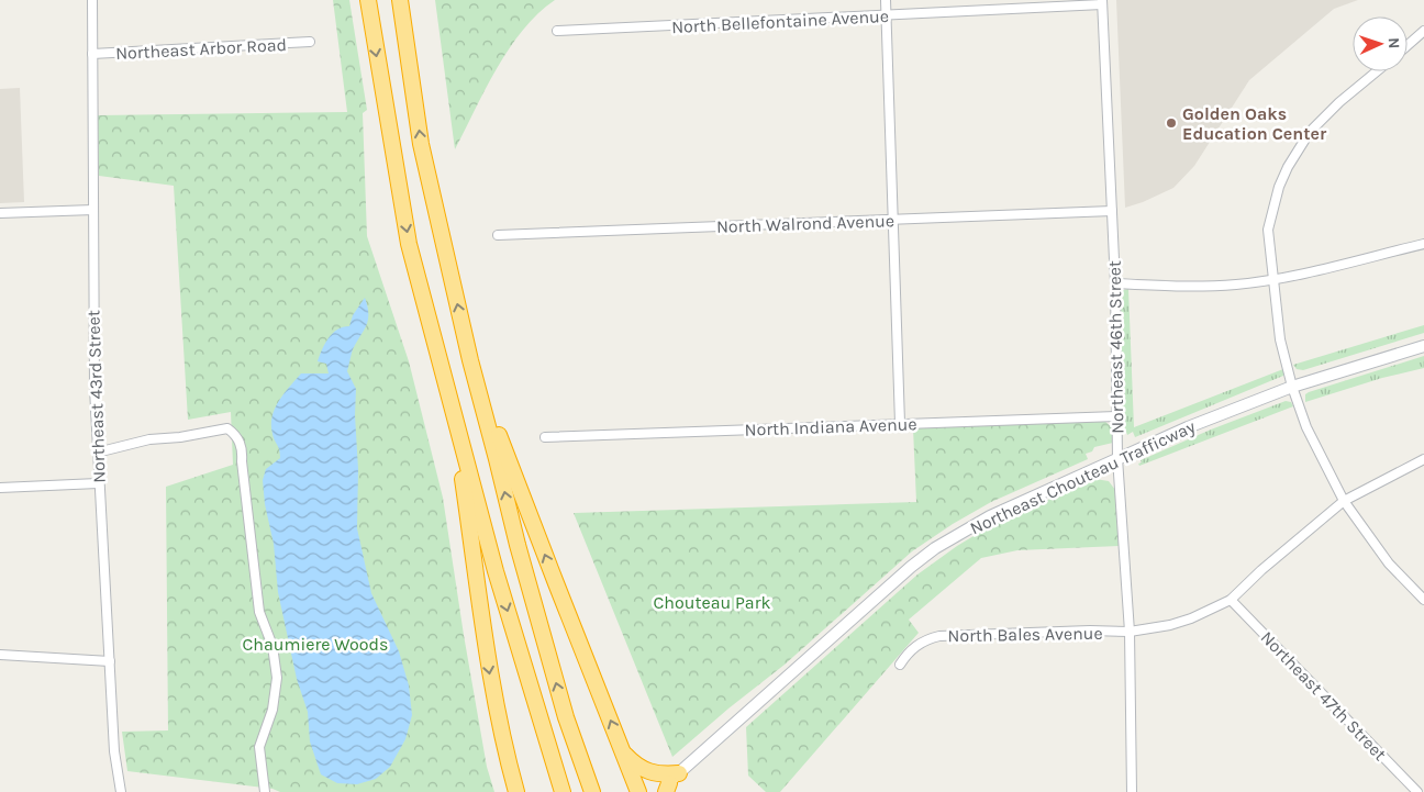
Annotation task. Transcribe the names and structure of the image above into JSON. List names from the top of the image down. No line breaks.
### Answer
{"streets":{"main road":["Northeast Chouteau Trafficway"],"street":["North Bellefontaine Avenue","Northeast Arbor Road","North Walrond Avenue","Northeast 46th Street","Northeast 43rd Street","North Indiana Avenue","North Bales Avenue","Northeast 47th Street"]},"crossings":[["North Bellefontaine Avenue","Northeast 46th Street"],["Northeast Arbor Road","Northeast 43rd Street"],["North Walrond Avenue","Northeast 46th Street"],["Northeast 46th Street","North Indiana Avenue"],["Northeast 46th Street","Northeast Chouteau Trafficway"],["Northeast 46th Street","North Bales Avenue"],["North Bales Avenue","Northeast 47th Street"]],"parks":["Chouteau Park","Chaumiere Woods"],"places":["Golden Oaks Education Center"],"north":"right"}
